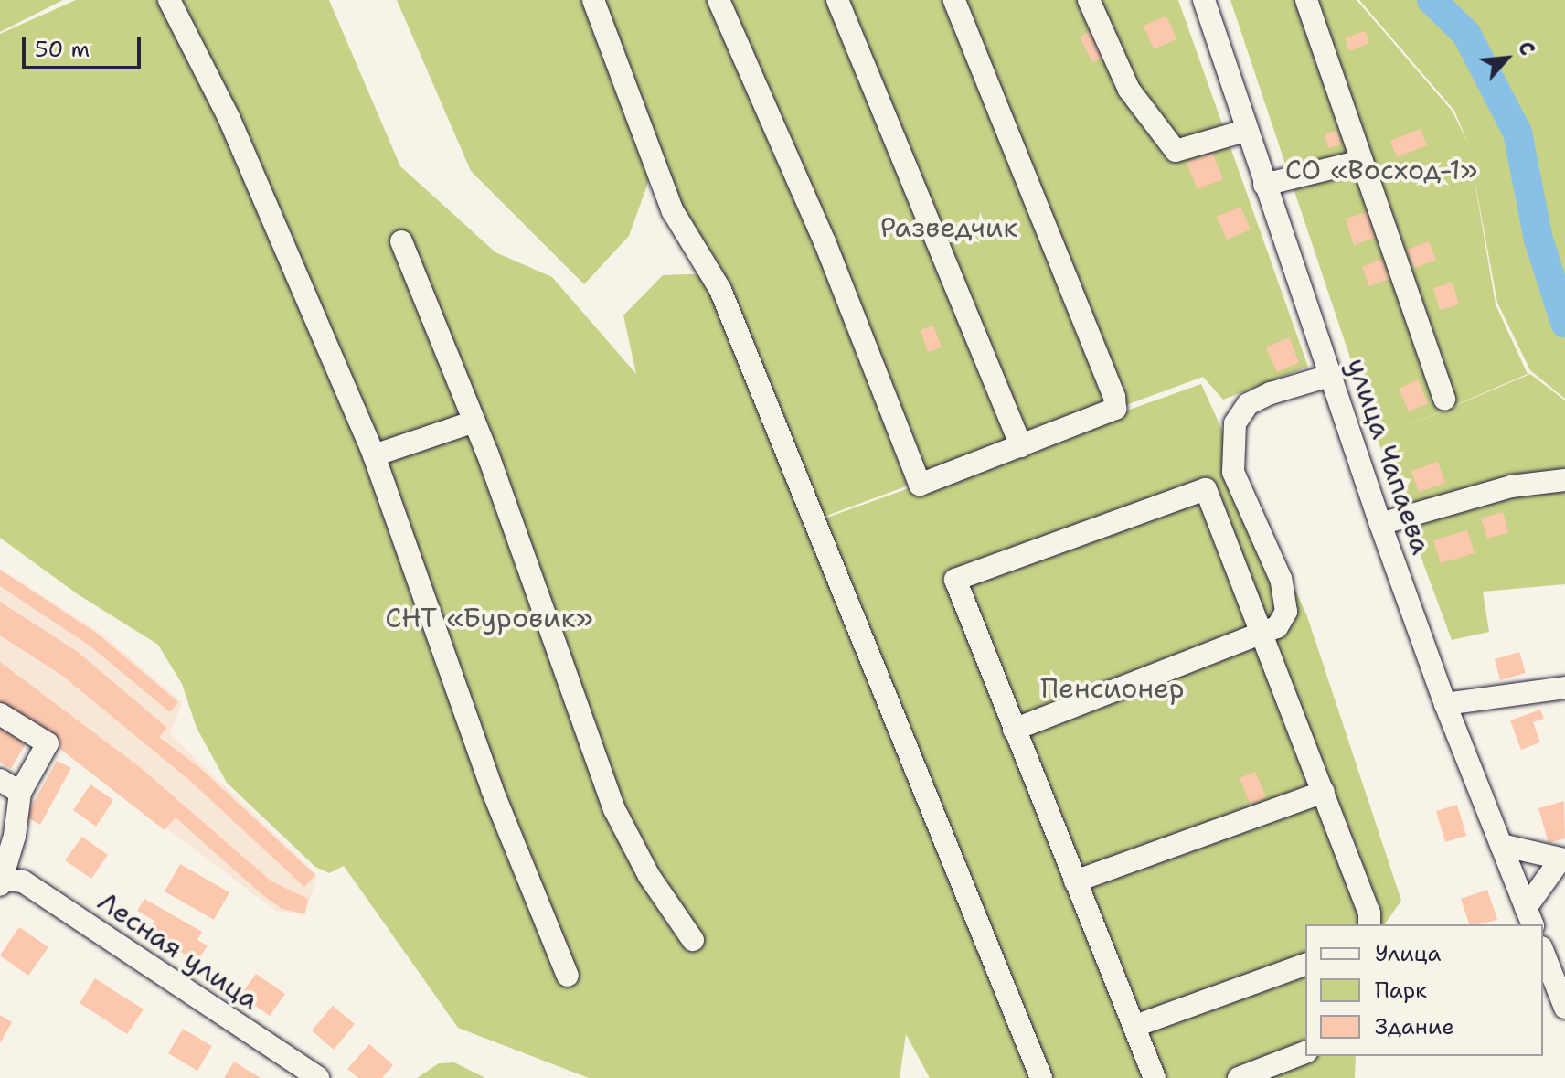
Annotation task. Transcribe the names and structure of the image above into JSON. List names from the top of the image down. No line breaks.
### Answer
{"streets":{"street":["улица Чапаева","Лесная улица"]},"parks":["СО «Восход-1»","Разведчик","СНТ «Буровик»","Пенсионер"],"legend":["Улица","Парк","Здание"],"scale_bar":"50 m","north":"top right"}
